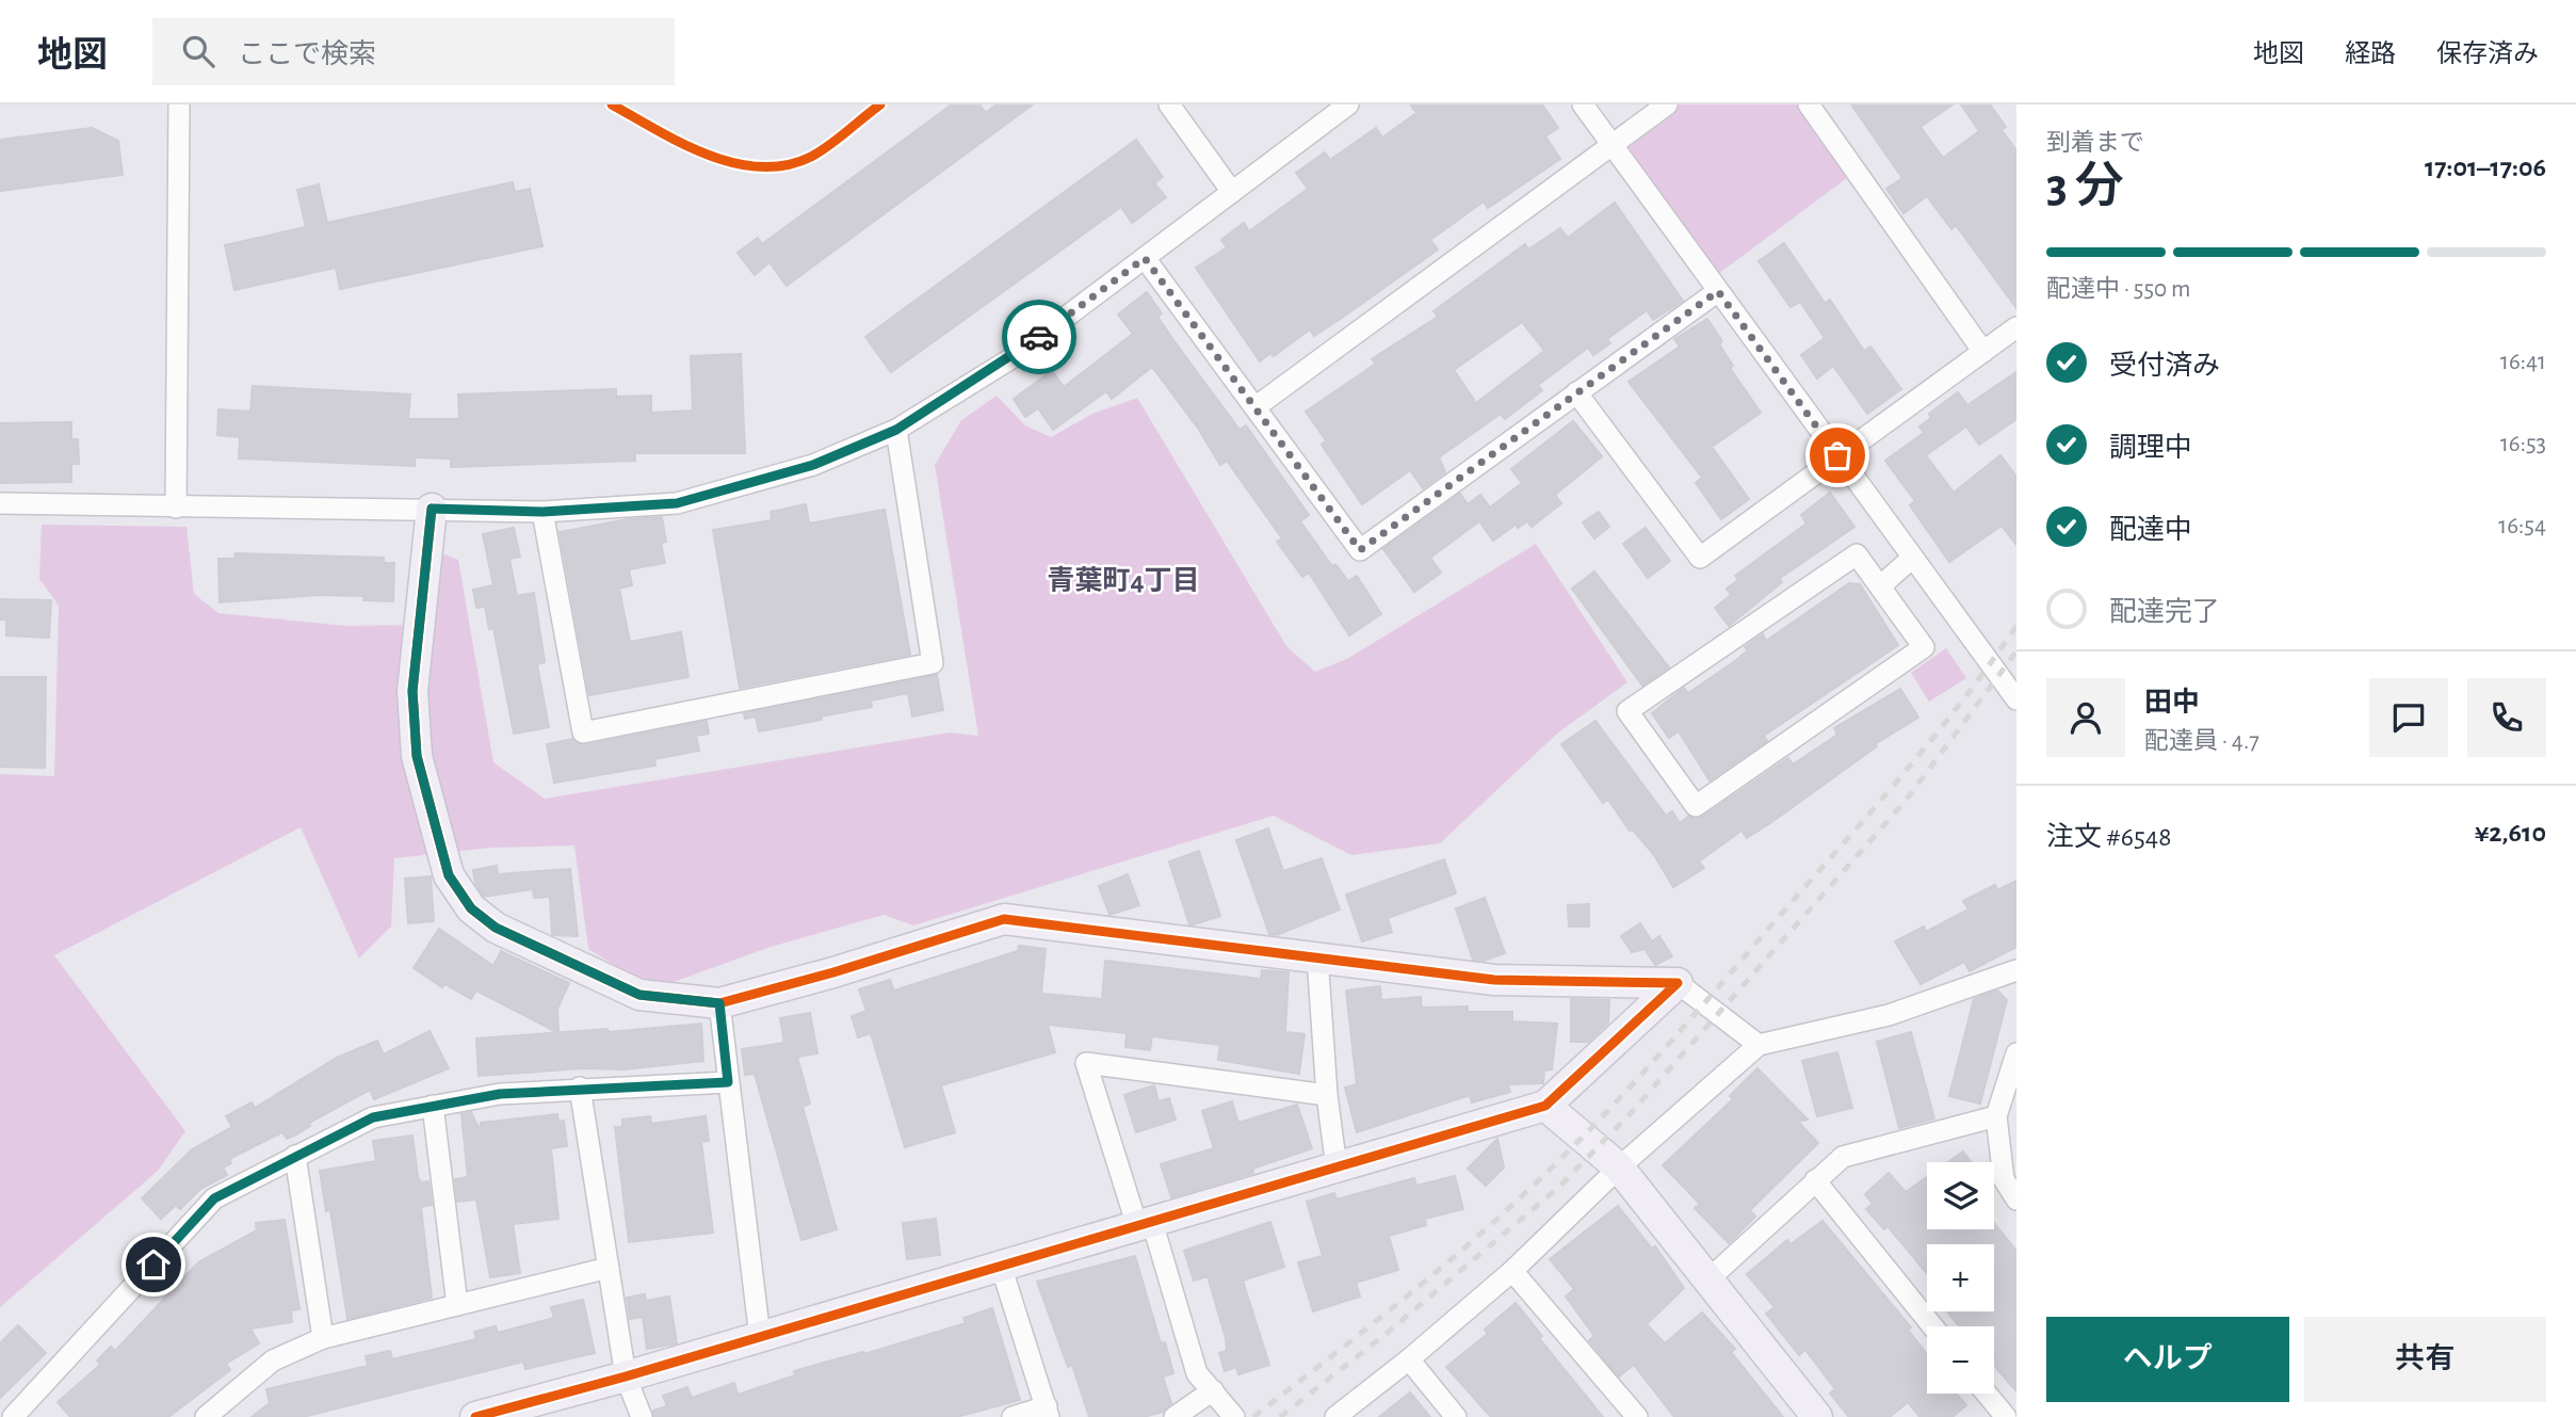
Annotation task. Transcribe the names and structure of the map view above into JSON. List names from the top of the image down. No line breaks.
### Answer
{"districts":["青葉町4丁目"],"page":{"header":"地図","search":"ここで検索","nav":["地図","経路","保存済み"],"heading":["3 分","到着まで","17:01–17:06"],"panel":["田中","配達員 · 4.7","注文 #6548","¥2,610"],"bar":"配達中 · 550 m","list":[["受付済み","16:41"],["調理中","16:53"],["配達中","16:54"],"配達完了"],"map_buttons":["+","−"],"buttons":["ヘルプ","共有"]}}
